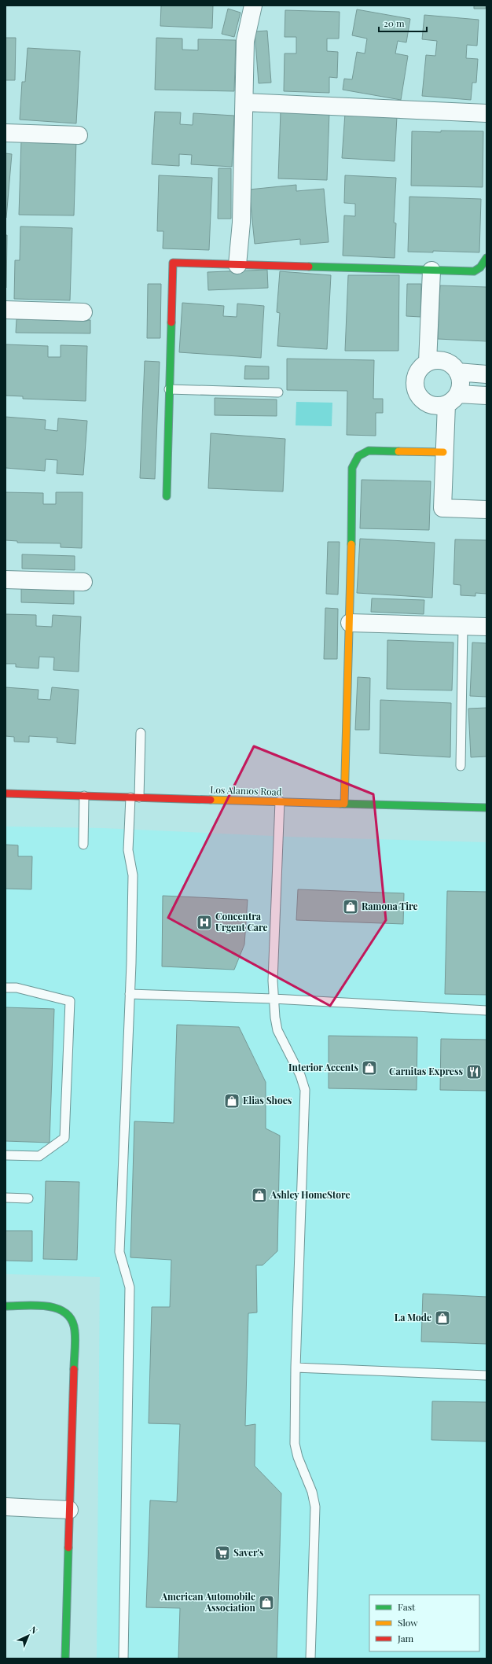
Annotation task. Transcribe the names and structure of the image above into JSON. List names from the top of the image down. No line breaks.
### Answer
{"streets":{"street":["Los Alamos Road"]},"places":{"shop":["Ramona Tire","Interior Accents","Elias Shoes","Ashley HomeStore","La Mode","American Automobile Association"],"hospital":["Concentra Urgent Care"],"restaurant":["Carnitas Express"],"supermarket":["Saver's"]},"legend":["Fast","Slow","Jam"],"scale_bar":"20 m","north":"top right"}
